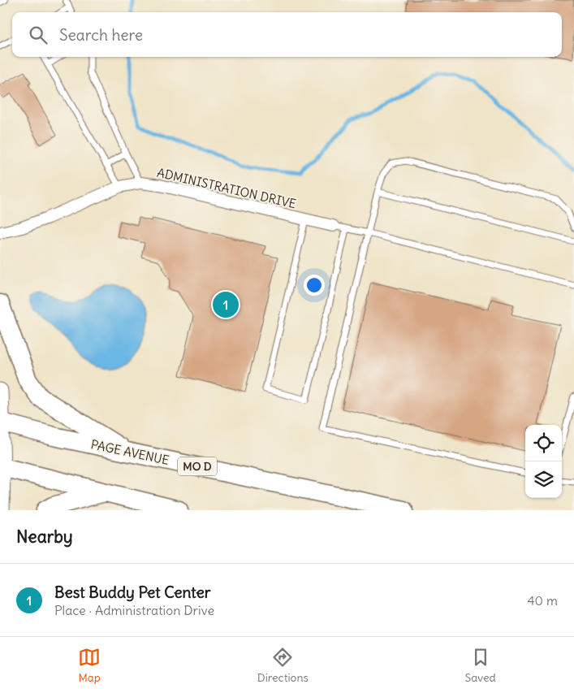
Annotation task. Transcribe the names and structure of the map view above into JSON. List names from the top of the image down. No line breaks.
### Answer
{"streets":{"highway":["PAGE AVENUE","MO D"],"street":["ADMINISTRATION DRIVE"]},"page":{"search":"Search here","pins":"1","heading":"Nearby","list":[{"mark":"1","name":"Best Buddy Pet Center","note":"Place · Administration Drive","value":"40 m"}],"nav":["Map","Directions","Saved"]}}
